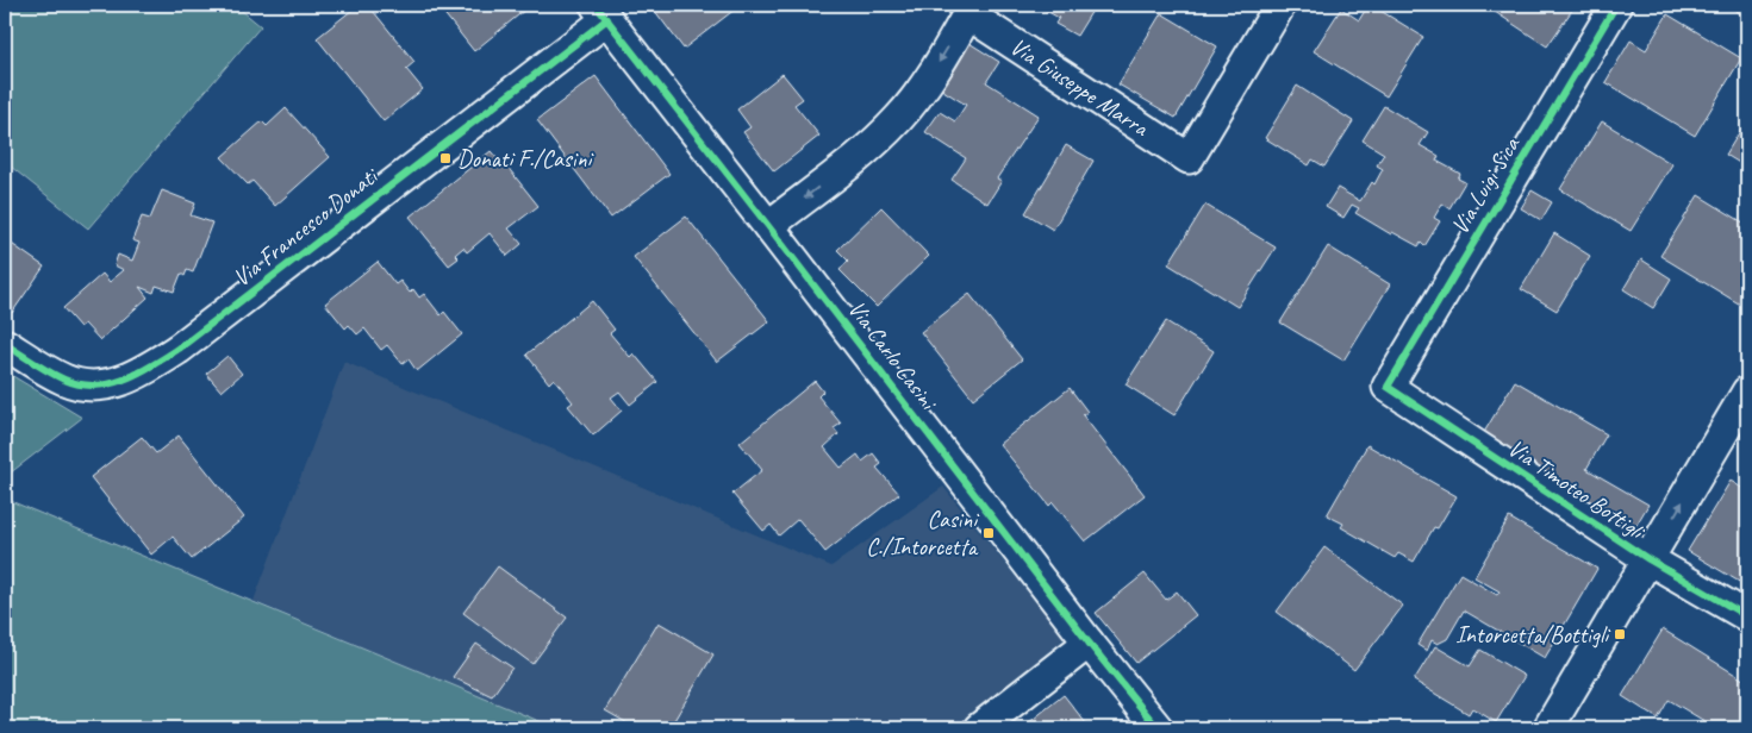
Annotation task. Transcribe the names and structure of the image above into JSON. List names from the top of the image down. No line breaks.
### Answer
{"streets":{"street":["Via Giuseppe Marra","Via Luigi Sica","Via Francesco Donati","Via Carlo Casini","Via Timoteo Bottigli"]},"crossings":[["Via Luigi Sica","Via Timoteo Bottigli"],["Via Francesco Donati","Via Carlo Casini"]],"places":{"transit":["Donati F./Casini","Casini C./Intorcetta","Intorcetta/Bottigli"]}}
